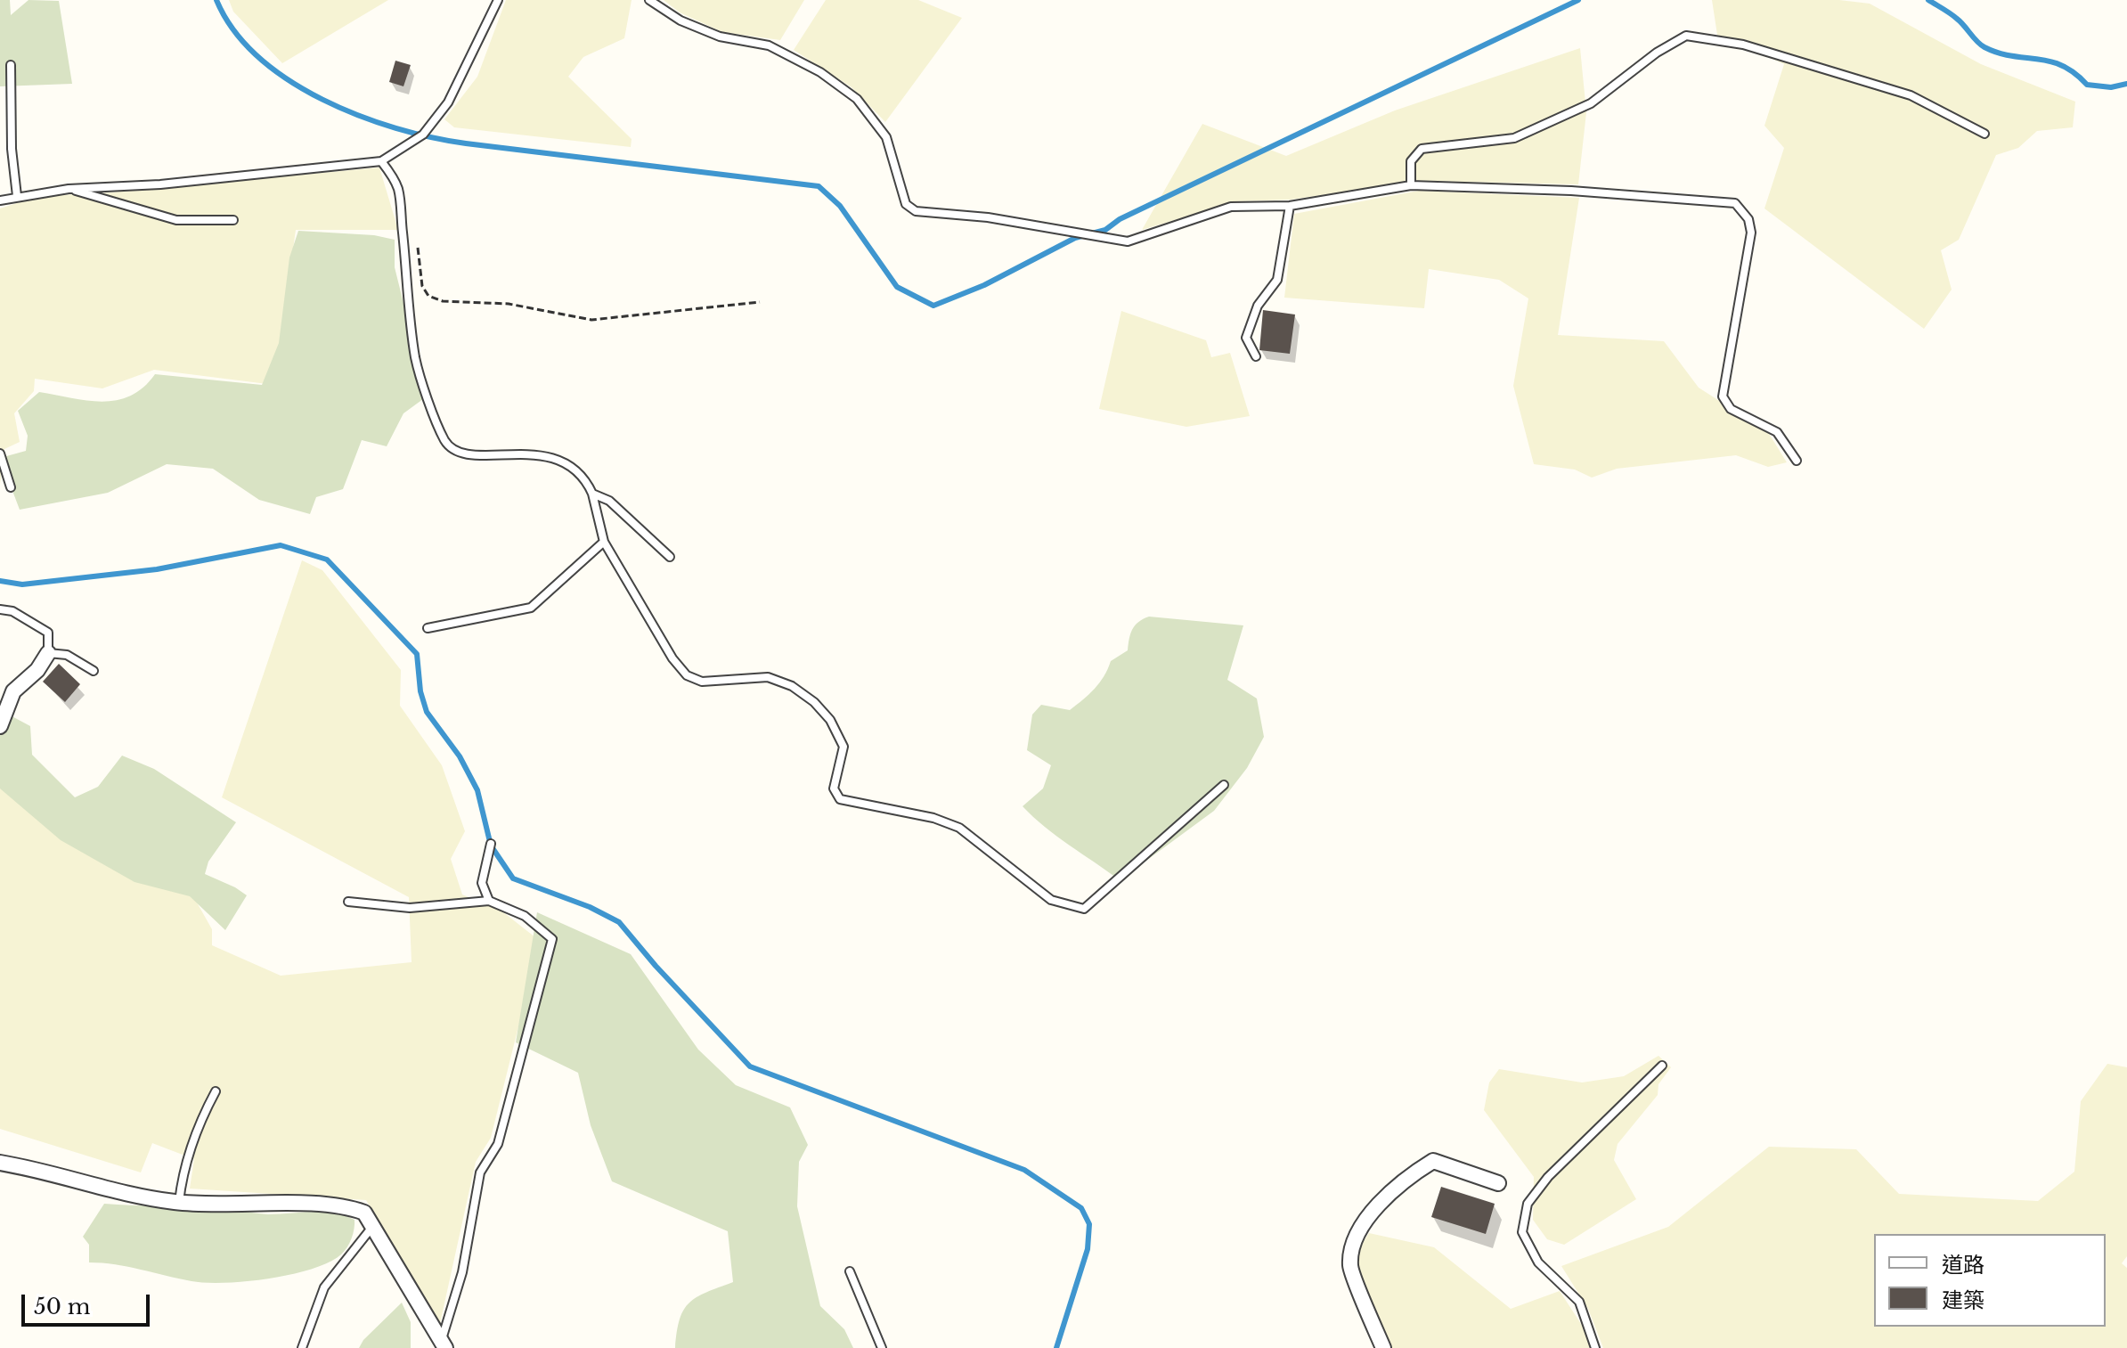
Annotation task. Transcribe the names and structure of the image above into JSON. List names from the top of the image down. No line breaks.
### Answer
{"legend":["道路","建築"],"scale_bar":"50 m"}
